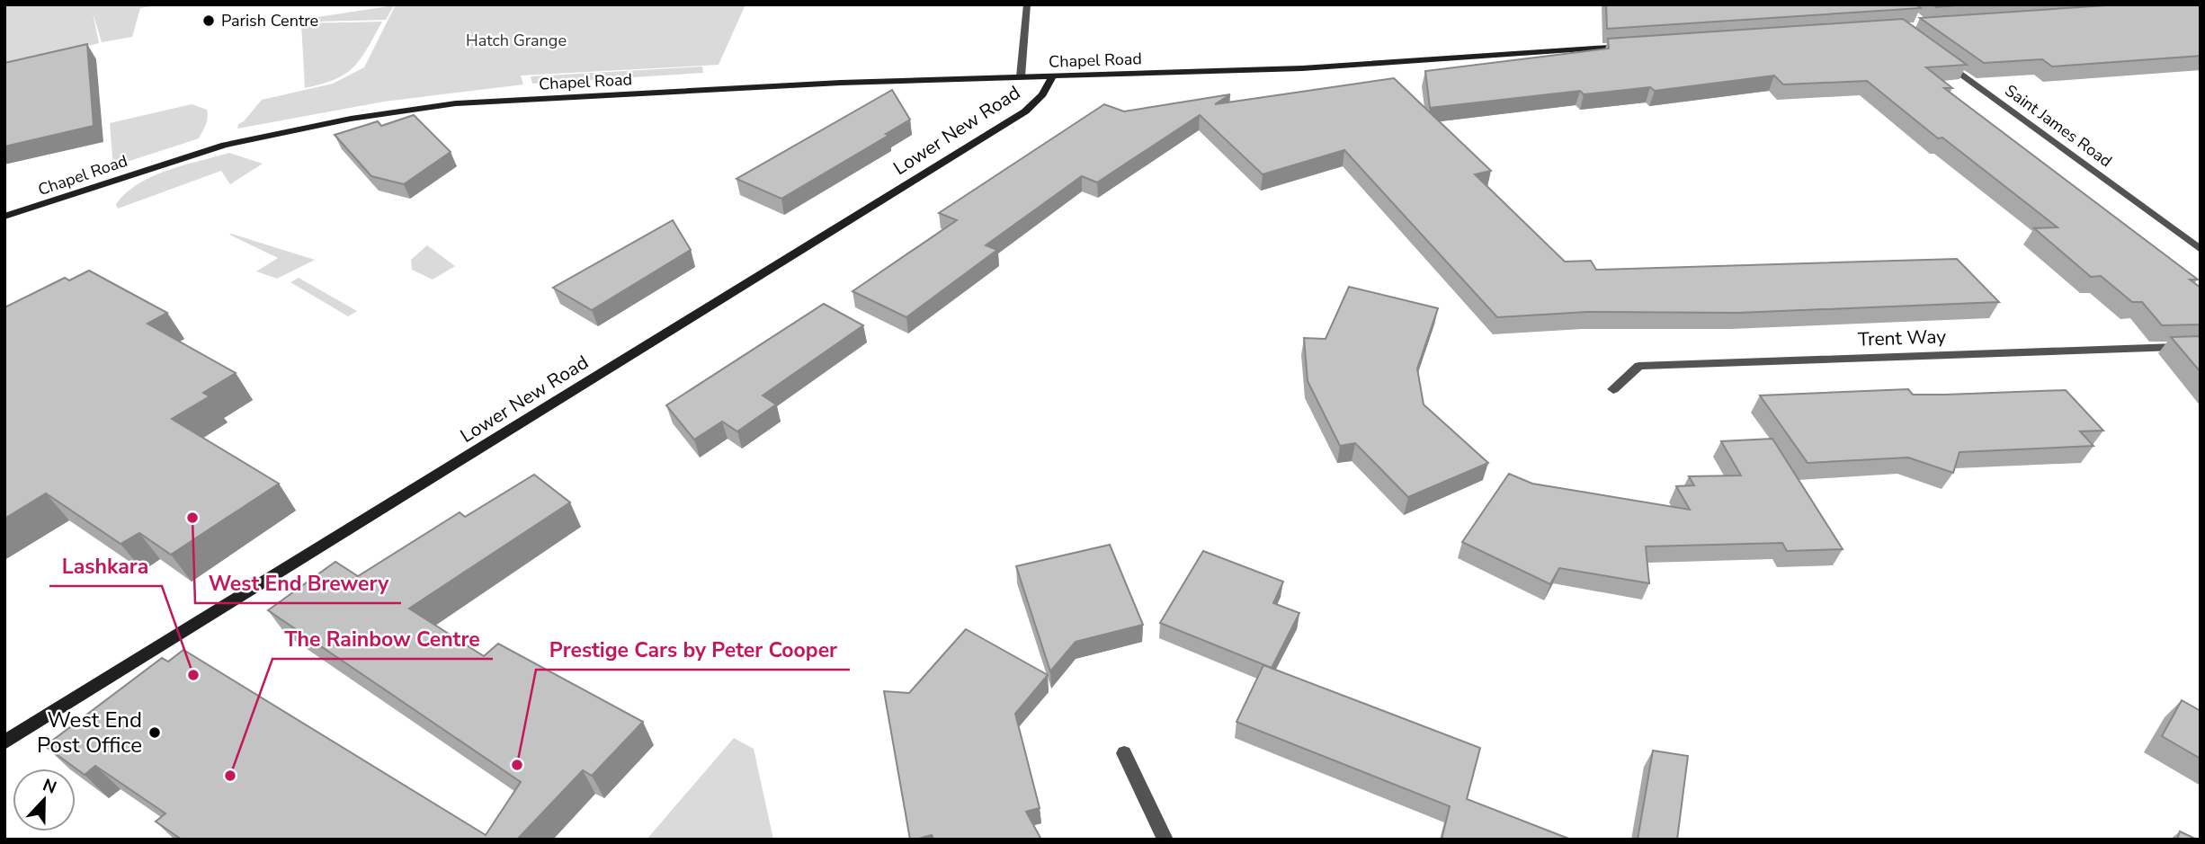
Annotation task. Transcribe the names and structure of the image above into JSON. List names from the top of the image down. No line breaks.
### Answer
{"streets":{"street":["Chapel Road","Saint James Road","Lower New Road","Trent Way"]},"crossings":[["Chapel Road","Lower New Road"]],"parks":["Hatch Grange"],"places":["Parish Centre","West End Brewery","Lashkara","West End Post Office","Prestige Cars by Peter Cooper","The Rainbow Centre"],"north":"top"}
